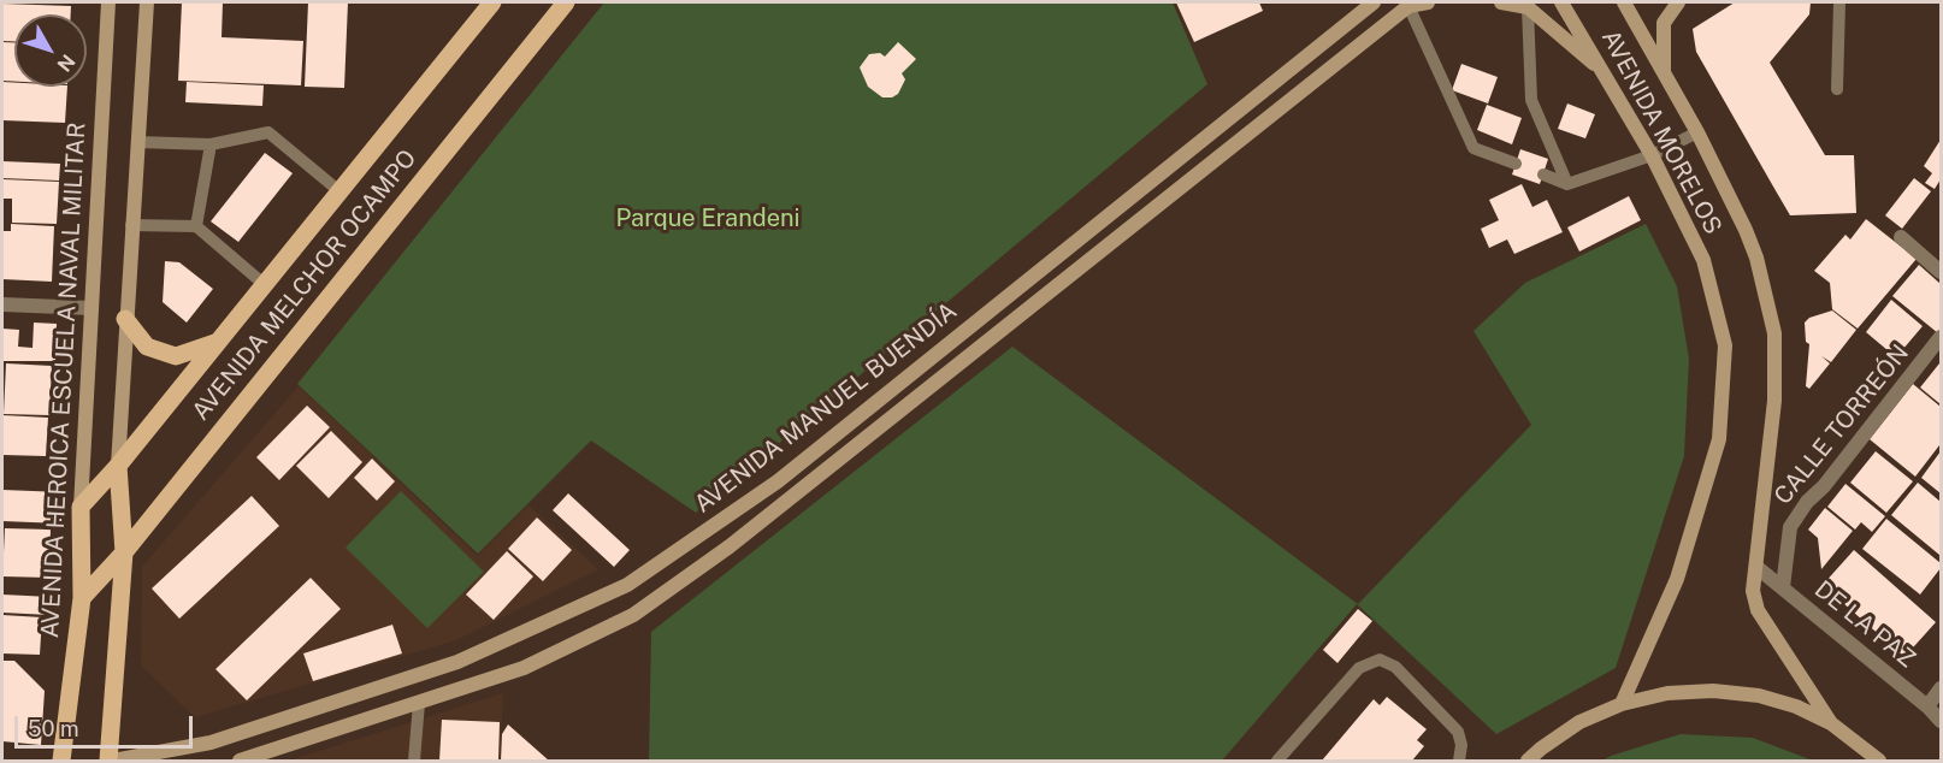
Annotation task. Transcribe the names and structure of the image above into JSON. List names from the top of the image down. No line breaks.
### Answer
{"streets":{"main road":["AVENIDA MELCHOR OCAMPO","AVENIDA HEROICA ESCUELA NAVAL MILITAR"],"street":["AVENIDA MORELOS","AVENIDA MANUEL BUENDÍA","CALLE TORREÓN","DE LA PAZ"]},"crossings":[["AVENIDA MORELOS","DE LA PAZ"],["AVENIDA MELCHOR OCAMPO","AVENIDA HEROICA ESCUELA NAVAL MILITAR"],["CALLE TORREÓN","DE LA PAZ"]],"parks":["Parque Erandeni"],"scale_bar":"50 m","north":"bottom right"}
